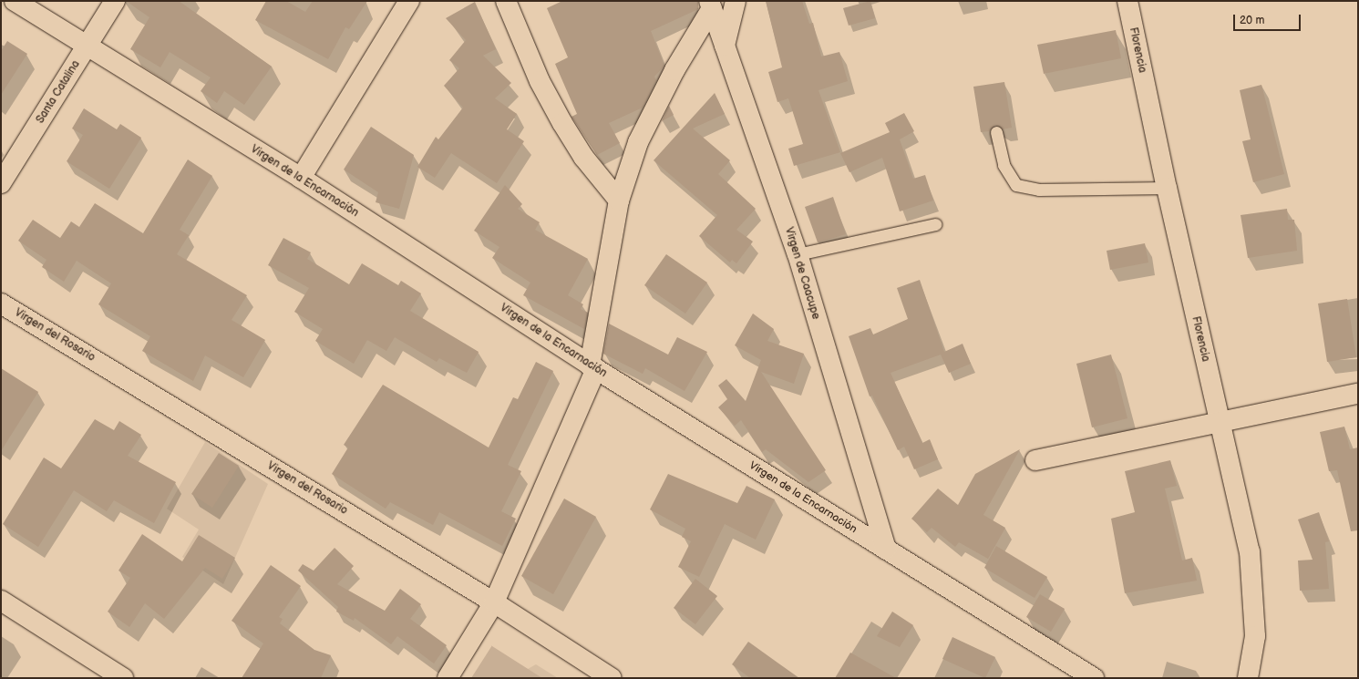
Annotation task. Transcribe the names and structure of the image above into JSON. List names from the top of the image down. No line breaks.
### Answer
{"streets":{"street":["Florencia","Santa Catalina","Virgen de la Encarnación","Virgen de Caacupe","Virgen del Rosario"]},"crossings":[["Santa Catalina","Virgen de la Encarnación"],["Virgen de la Encarnación","Virgen de Caacupe"]],"scale_bar":"20 m"}
